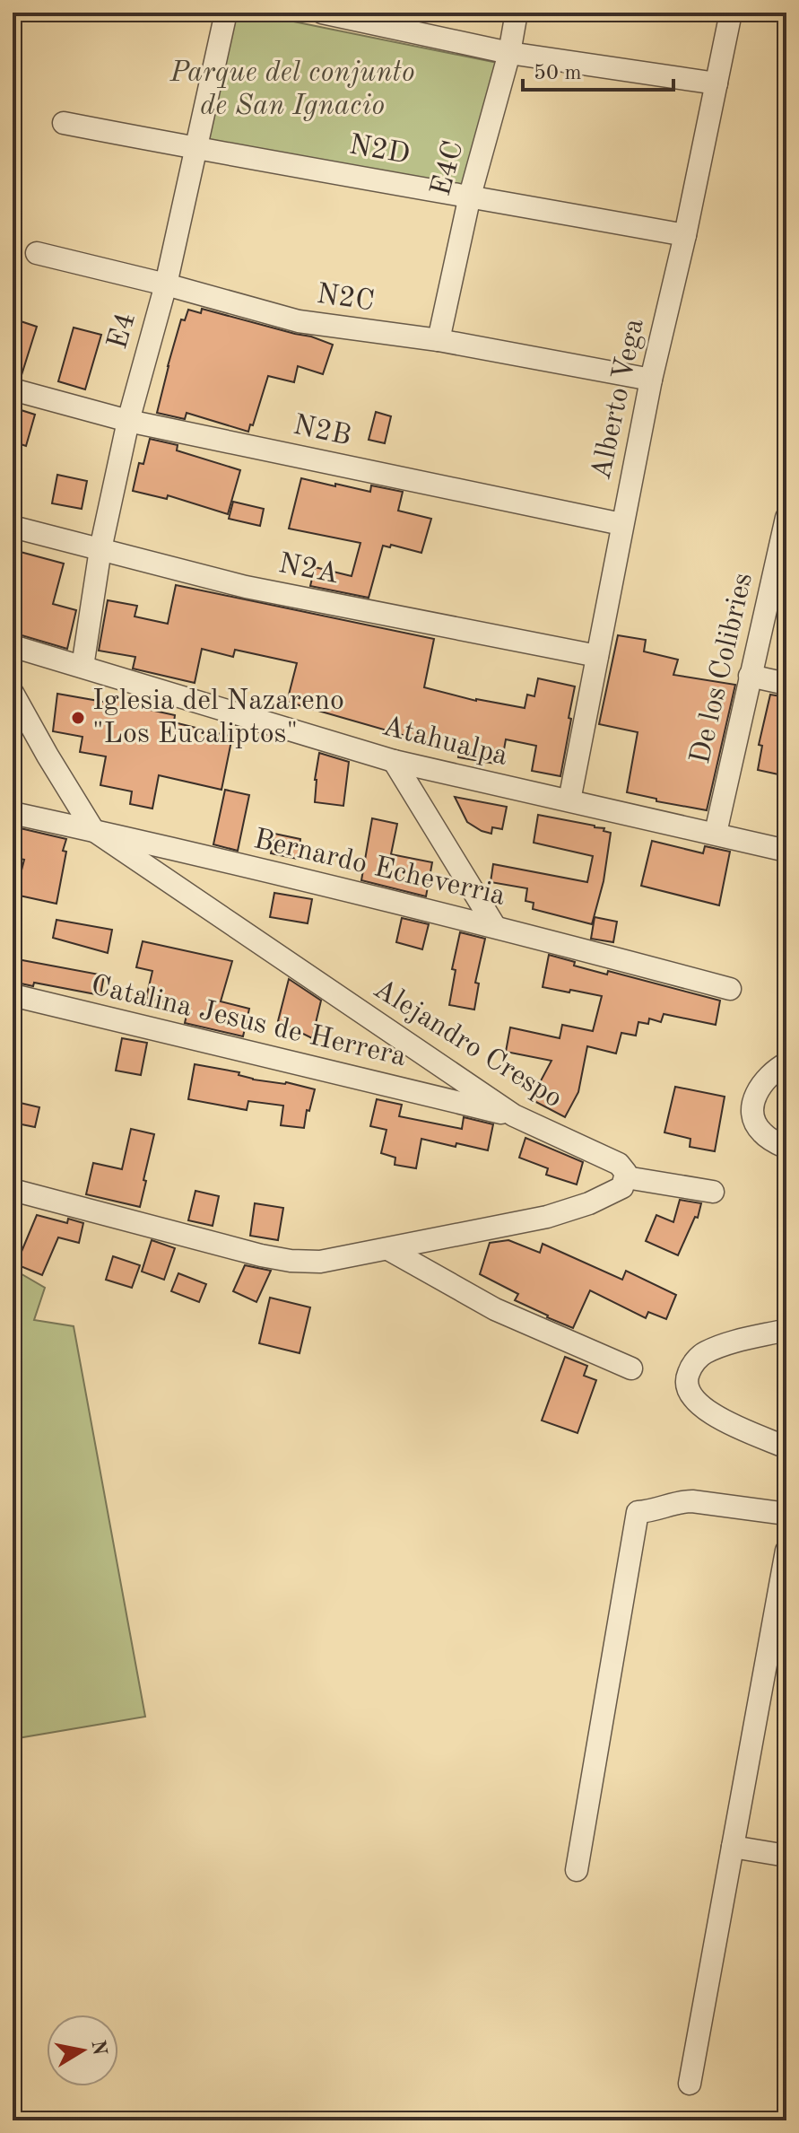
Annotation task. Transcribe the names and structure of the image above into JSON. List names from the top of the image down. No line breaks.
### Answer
{"streets":{"street":["N2D","E4C","N2C","E4","Alberto Vega","N2B","N2A","De los Colibries","Atahualpa","Bernardo Echeverria","Catalina Jesus de Herrera","Alejandro Crespo"]},"crossings":[["N2D","E4C"],["N2D","E4"],["N2D","Alberto Vega"],["E4C","N2C"],["N2C","E4"],["N2C","Alberto Vega"],["E4","N2B"],["E4","N2A"],["E4","Atahualpa"],["Alberto Vega","N2B"],["Alberto Vega","N2A"],["Alberto Vega","Atahualpa"],["De los Colibries","Atahualpa"],["Bernardo Echeverria","Alejandro Crespo"],["Catalina Jesus de Herrera","Alejandro Crespo"]],"parks":["Parque del conjunto de San Ignacio"],"places":["Iglesia del Nazareno \"Los Eucaliptos\""],"scale_bar":"50 m","north":"right"}
